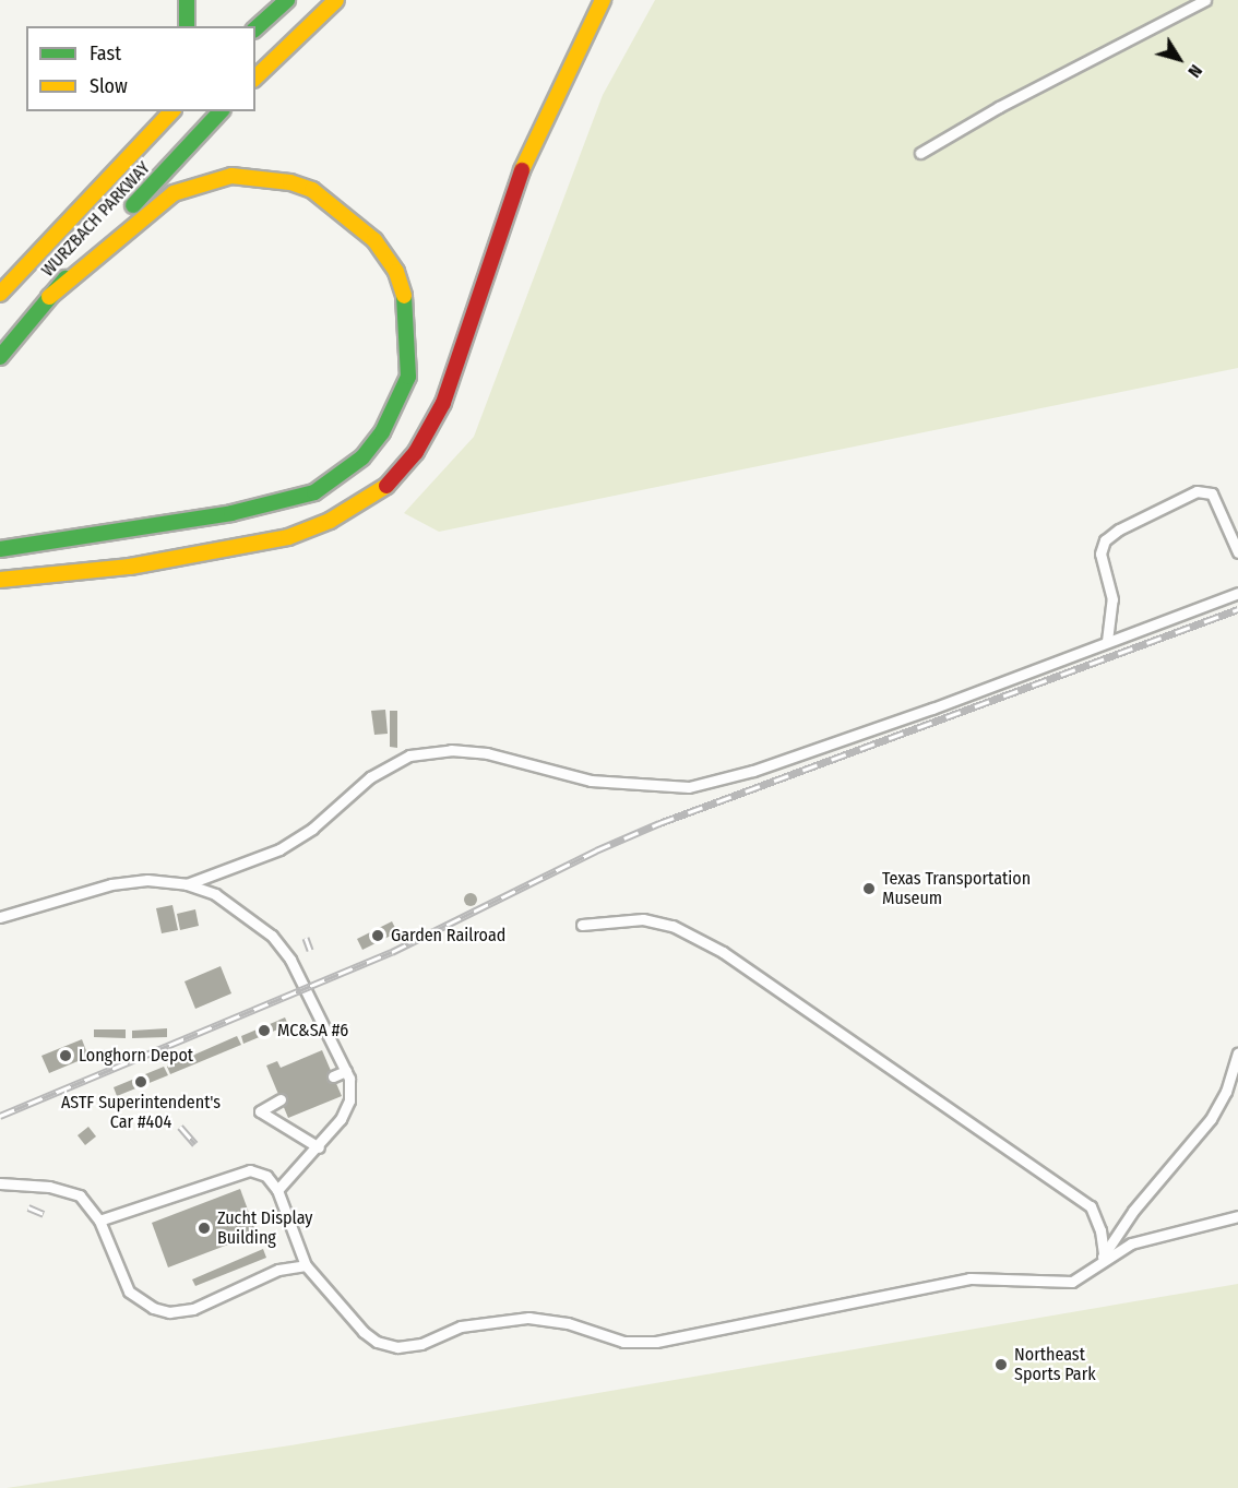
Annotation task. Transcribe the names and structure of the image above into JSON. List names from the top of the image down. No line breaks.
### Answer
{"streets":{"highway":["WURZBACH PARKWAY"]},"places":["Texas Transportation Museum","Garden Railroad","MC&SA #6","Longhorn Depot","ASTF Superintendent's Car #404","Zucht Display Building","Northeast Sports Park"],"legend":["Fast","Slow"],"north":"bottom right"}
